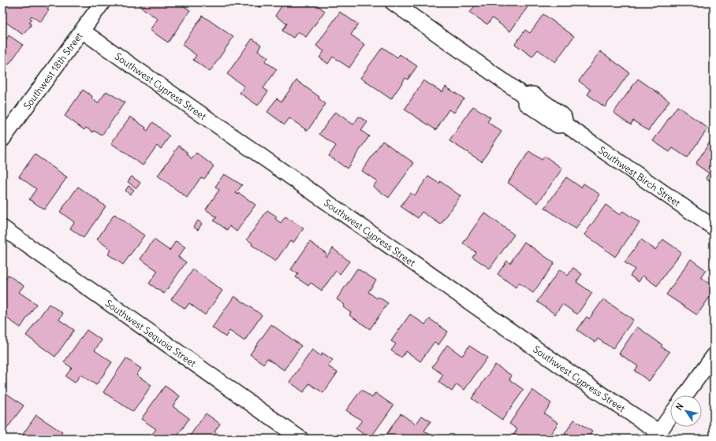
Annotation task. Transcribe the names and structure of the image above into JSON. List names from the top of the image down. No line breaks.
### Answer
{"streets":{"street":["Southwest 18th Street","Southwest Cypress Street","Southwest Birch Street","Southwest Sequoia Street"]},"crossings":[["Southwest 18th Street","Southwest Cypress Street"]],"north":"top left"}
